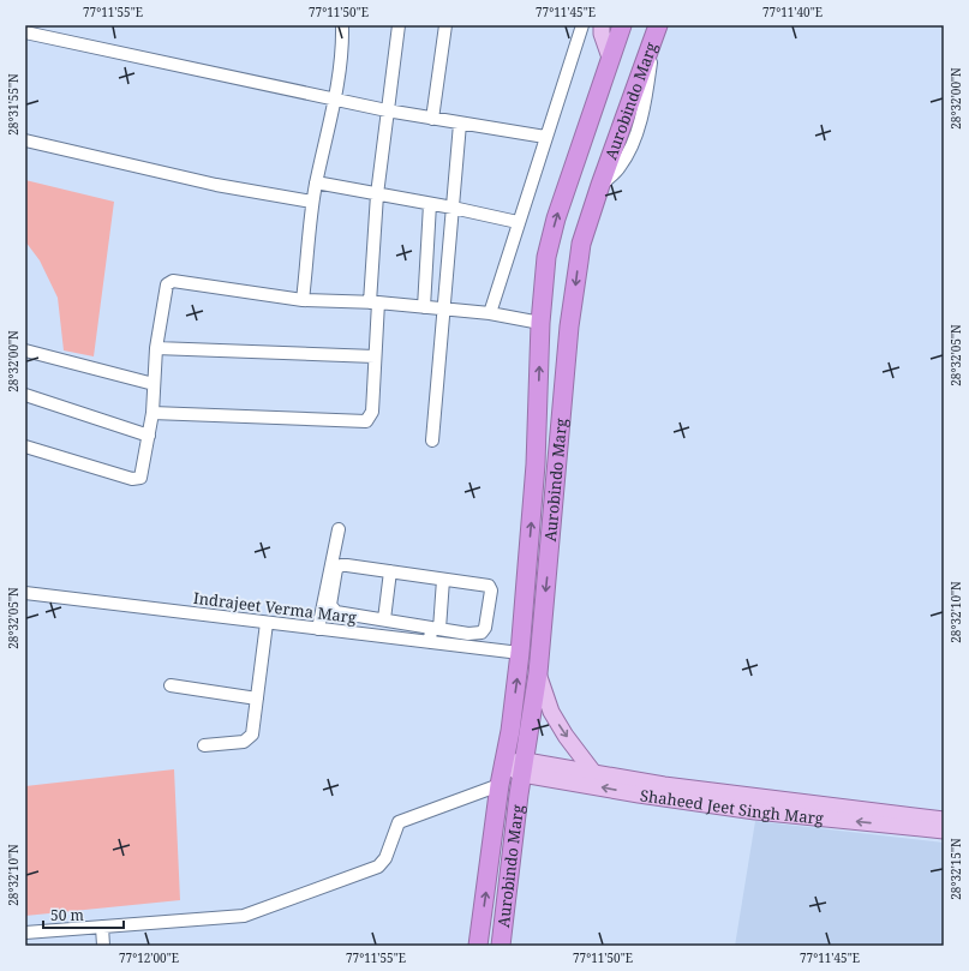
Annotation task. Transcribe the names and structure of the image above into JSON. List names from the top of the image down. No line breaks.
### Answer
{"streets":{"highway":["Aurobindo Marg"],"main road":["Shaheed Jeet Singh Marg"],"street":["Indrajeet Verma Marg"]},"crossings":[["Aurobindo Marg","Indrajeet Verma Marg"],["Aurobindo Marg","Shaheed Jeet Singh Marg"]],"scale_bar":"50 m","coordinates":["77°11'55\"E","77°11'50\"E","77°11'45\"E","77°11'40\"E","28°32'00\"N","28°31'55\"N","28°32'05\"N","28°32'10\"N","28°32'15\"N","77°12'00\"E"]}
